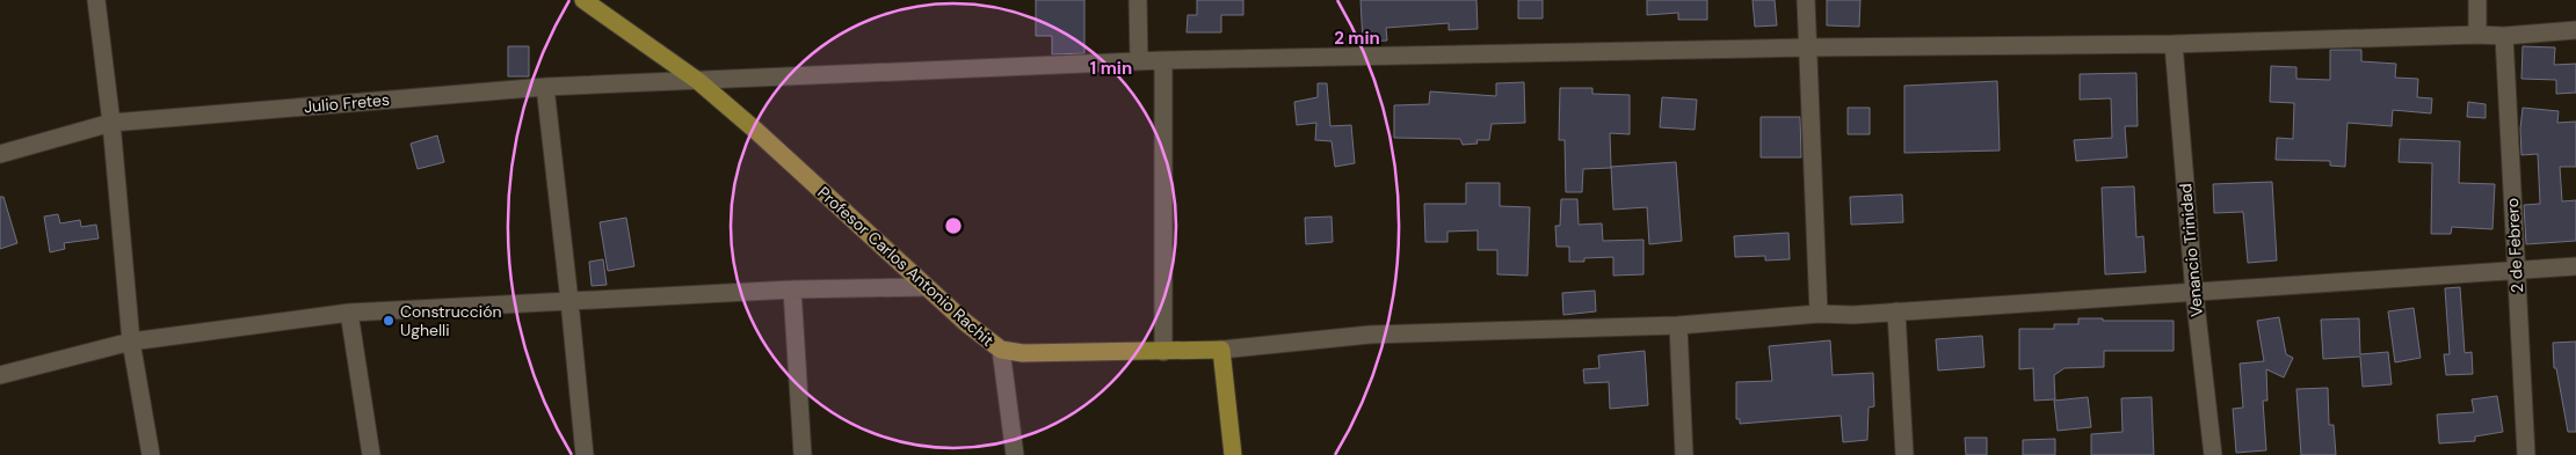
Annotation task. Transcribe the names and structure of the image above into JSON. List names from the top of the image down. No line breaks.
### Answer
{"streets":{"main road":["Profesor Carlos Antonio Rachit"],"street":["Julio Fretes","2 de Febrero","Venancio Trinidad"]},"crossings":[["Julio Fretes","2 de Febrero"],["Julio Fretes","Venancio Trinidad"],["Julio Fretes","Profesor Carlos Antonio Rachit"]],"places":["Construcción Ughelli"],"rings":["2 min","1 min"]}
